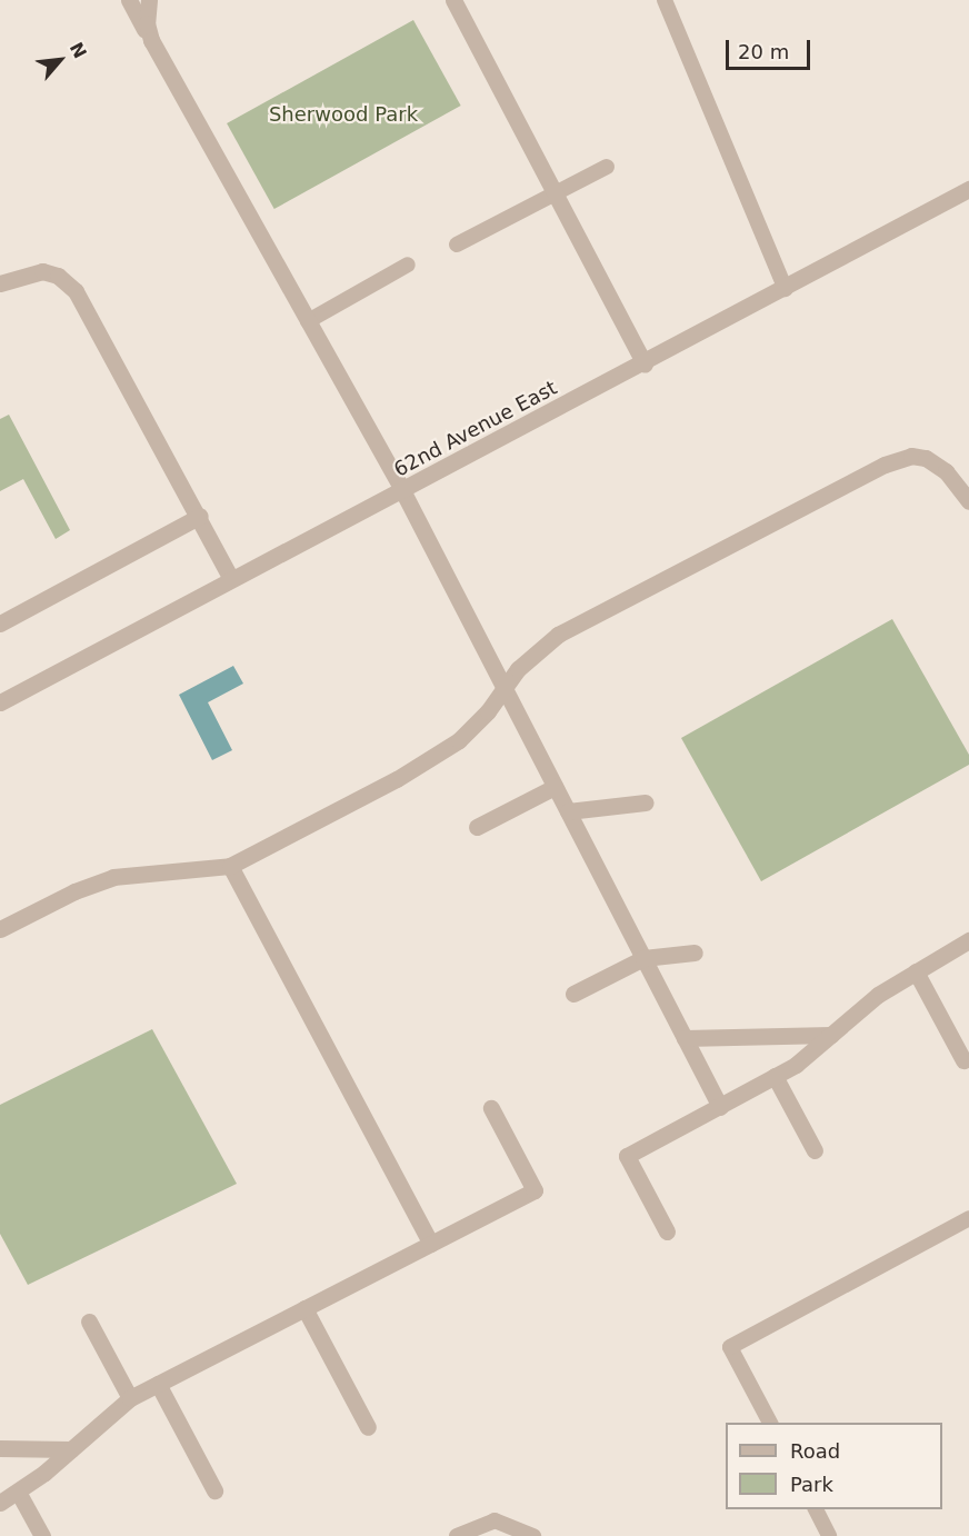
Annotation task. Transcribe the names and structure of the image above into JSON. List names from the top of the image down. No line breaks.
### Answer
{"streets":{"street":["62nd Avenue East"]},"parks":["Sherwood Park"],"legend":["Road","Park"],"scale_bar":"20 m","north":"top right"}
